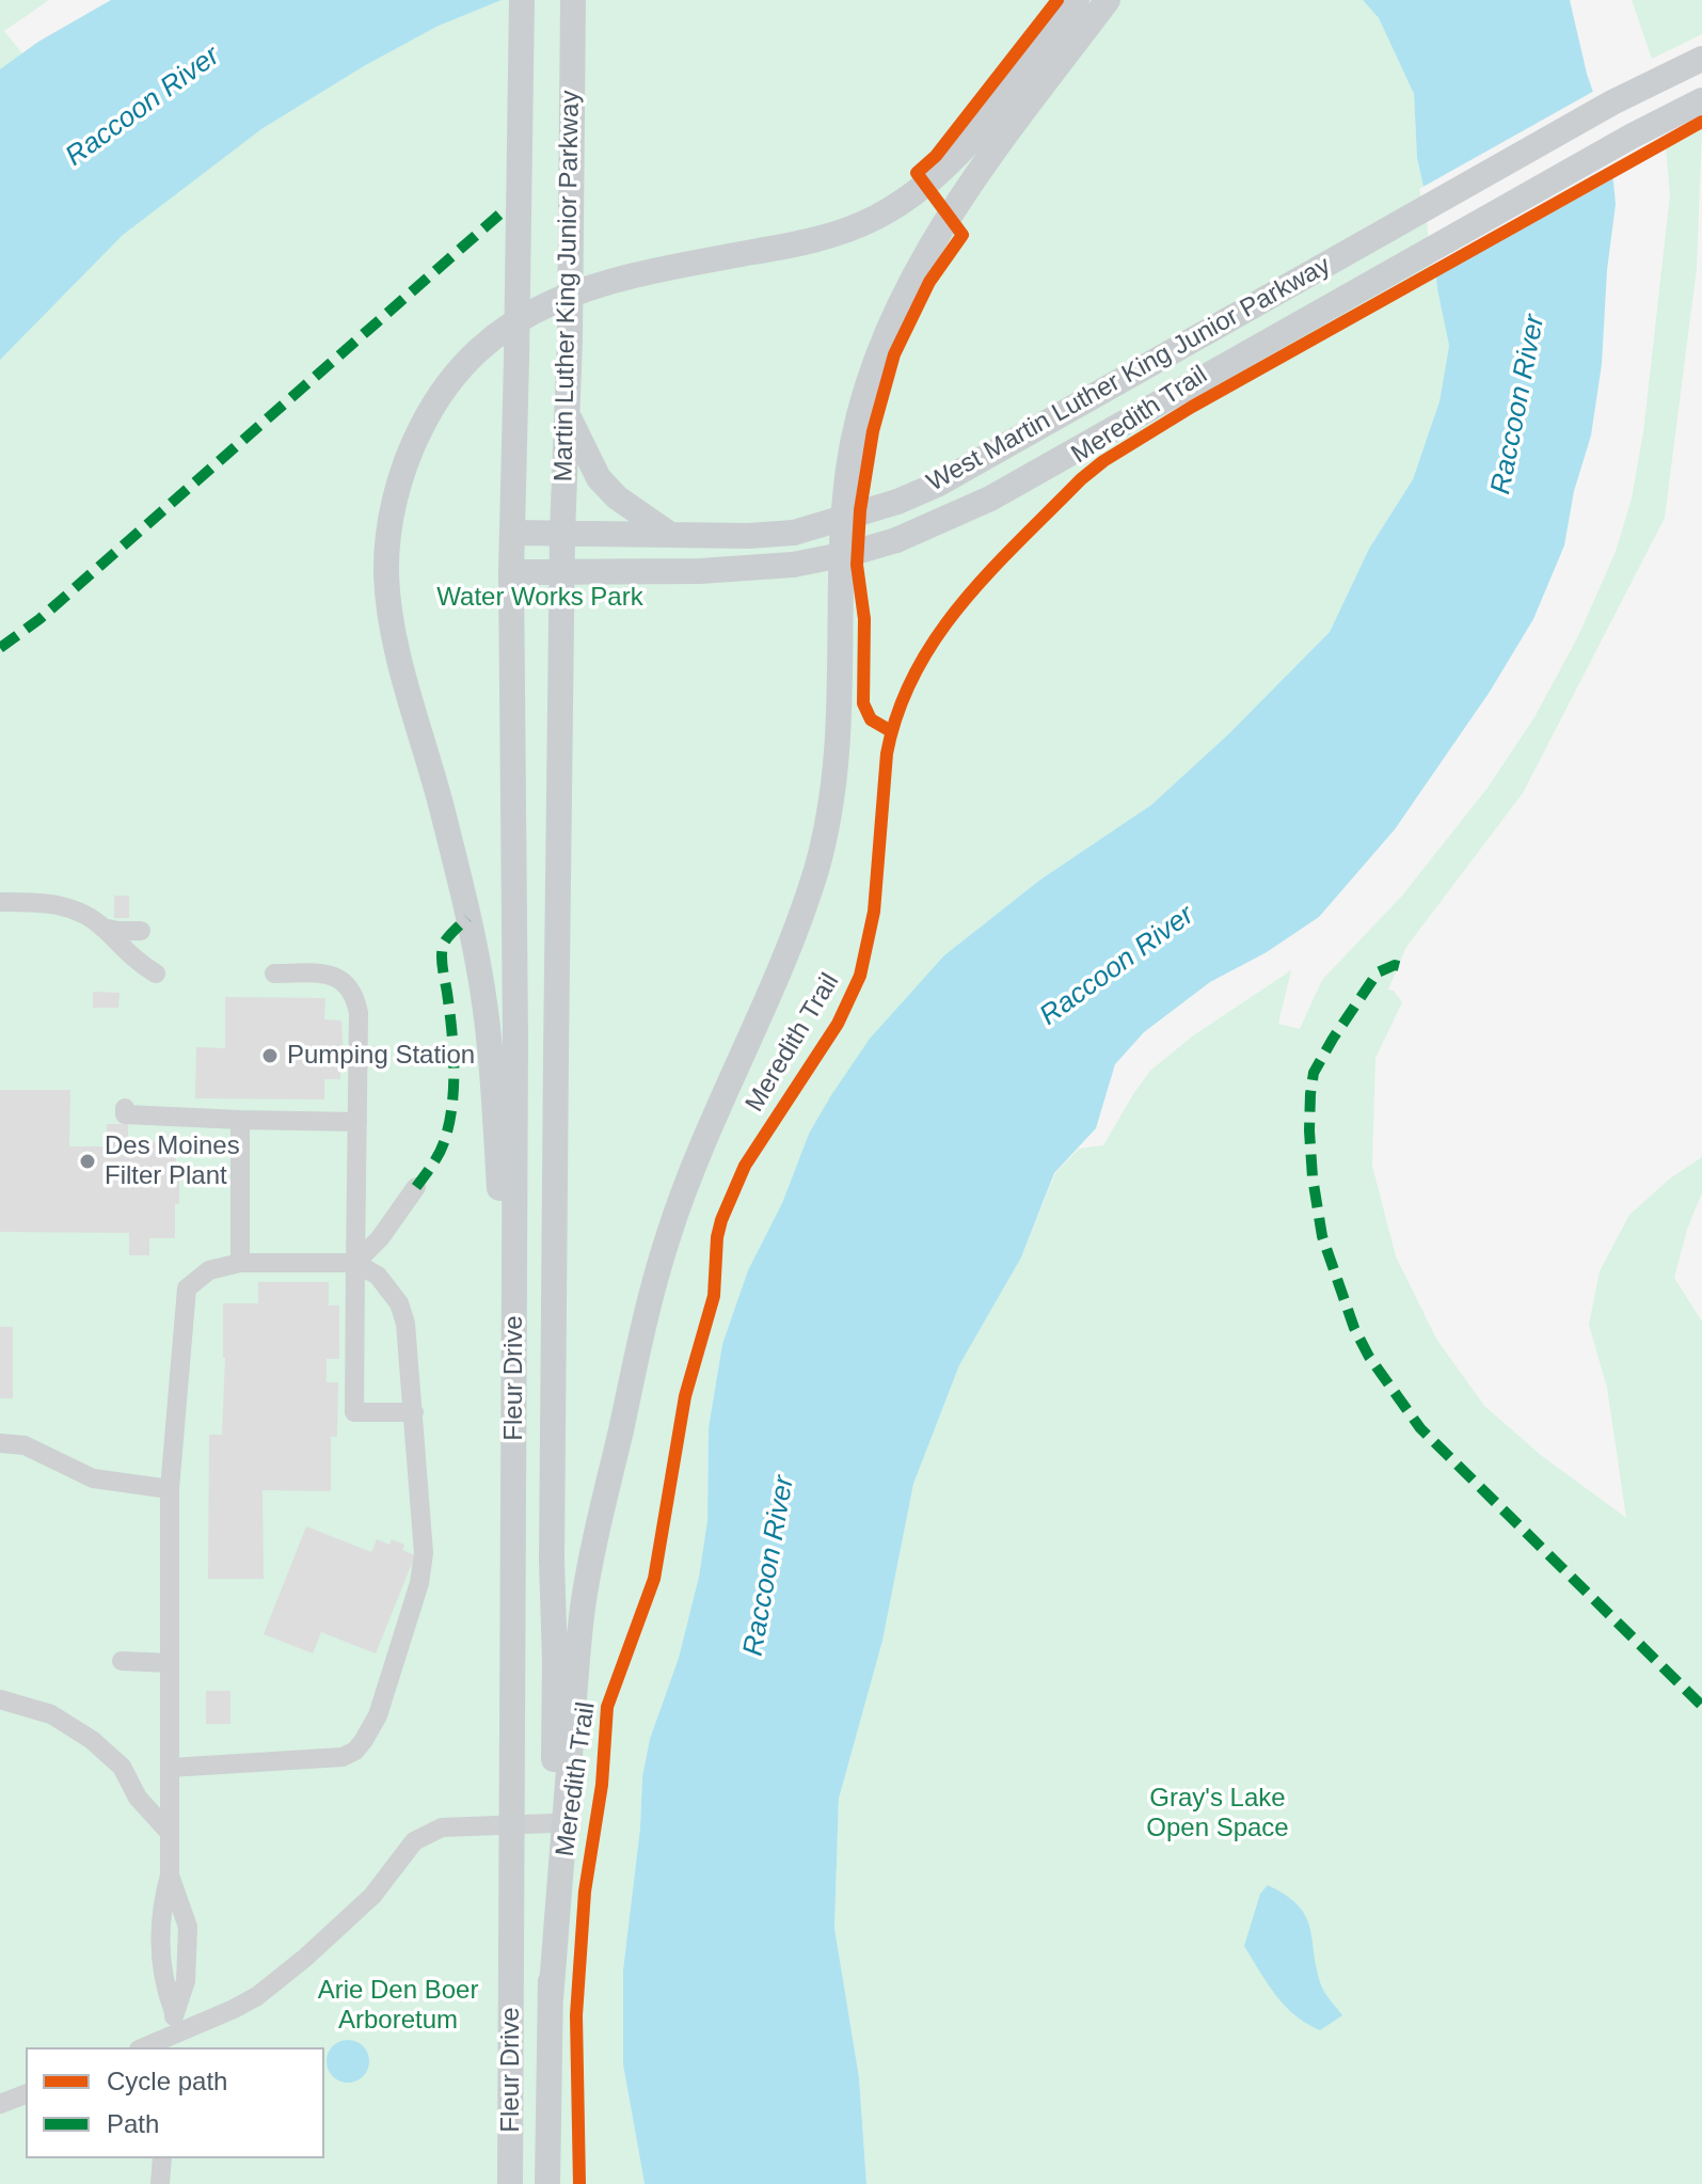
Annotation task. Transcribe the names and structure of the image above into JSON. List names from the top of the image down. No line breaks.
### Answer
{"streets":{"main road":["Martin Luther King Junior Parkway","West Martin Luther King Junior Parkway","Fleur Drive"],"cycle path":["Meredith Trail"]},"crossings":[["Martin Luther King Junior Parkway","West Martin Luther King Junior Parkway"],["Martin Luther King Junior Parkway","Fleur Drive"],["West Martin Luther King Junior Parkway","Fleur Drive"]],"water":["Raccoon River"],"parks":["Water Works Park","Gray's Lake Open Space","Arie Den Boer Arboretum"],"places":["Pumping Station","Des Moines Filter Plant"],"legend":["Cycle path","Path"]}
